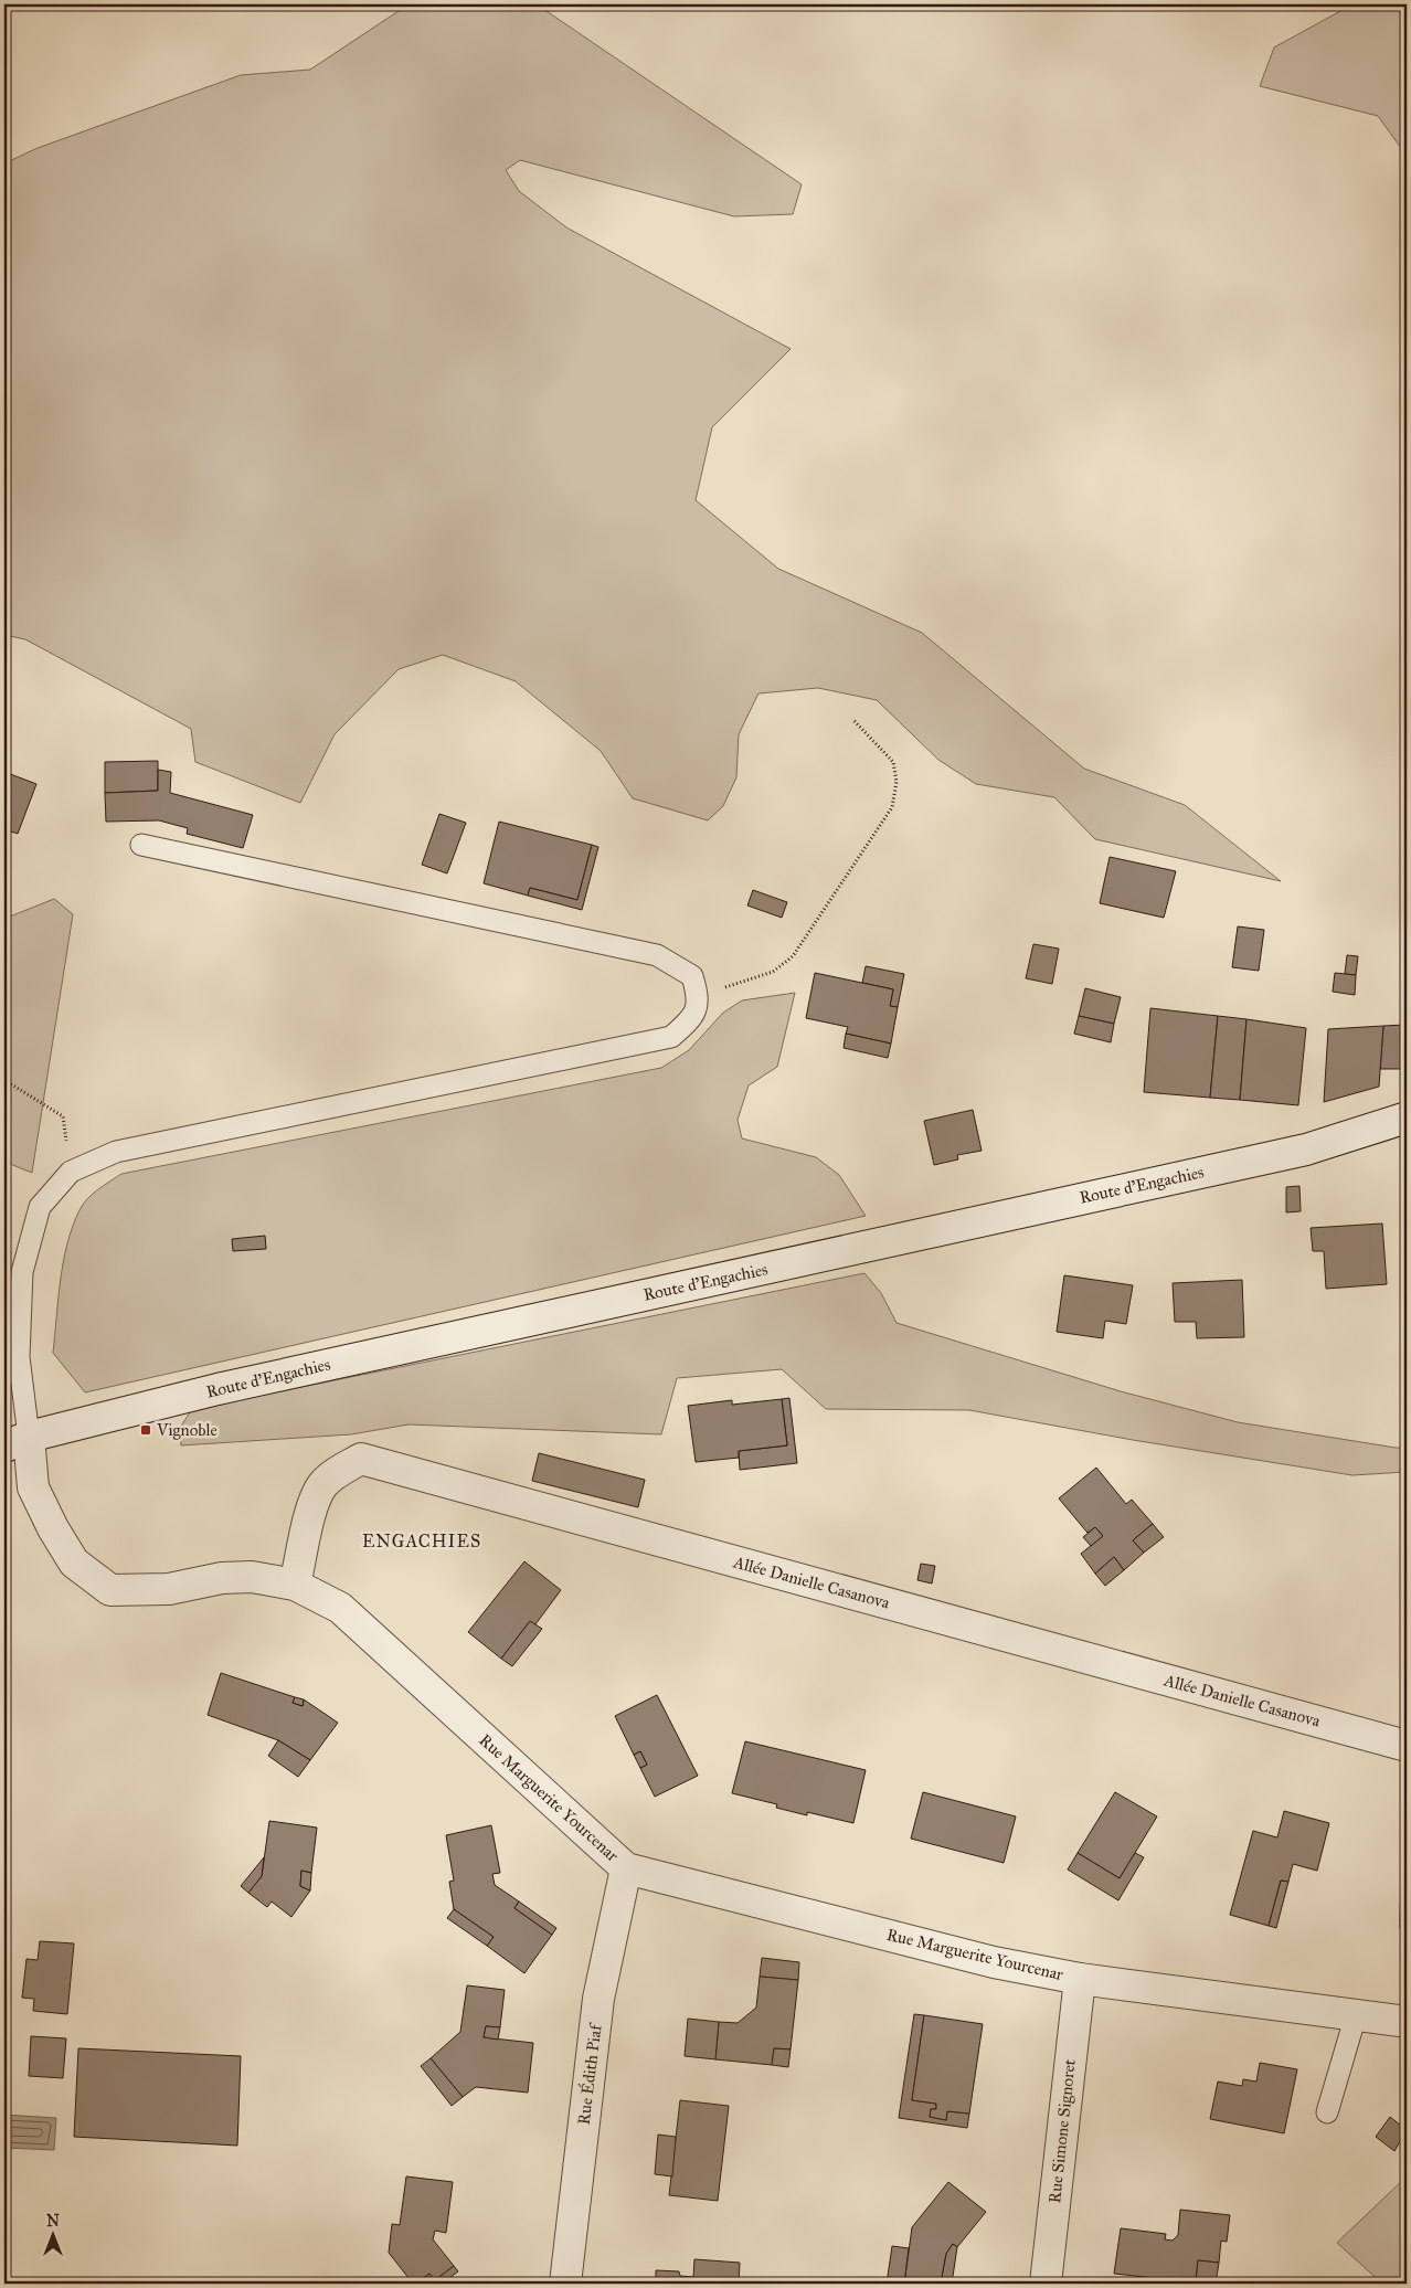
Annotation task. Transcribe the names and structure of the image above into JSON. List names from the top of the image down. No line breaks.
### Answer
{"streets":{"street":["Route d'Engachies","Allée Danielle Casanova","Rue Marguerite Yourcenar","Rue Édith Piaf","Rue Simone Signoret"]},"crossings":[["Route d'Engachies","Rue Marguerite Yourcenar"],["Allée Danielle Casanova","Rue Marguerite Yourcenar"],["Rue Marguerite Yourcenar","Rue Édith Piaf"],["Rue Marguerite Yourcenar","Rue Simone Signoret"]],"districts":["ENGACHIES"],"places":{"transit":["Vignoble"]},"north":"top"}
